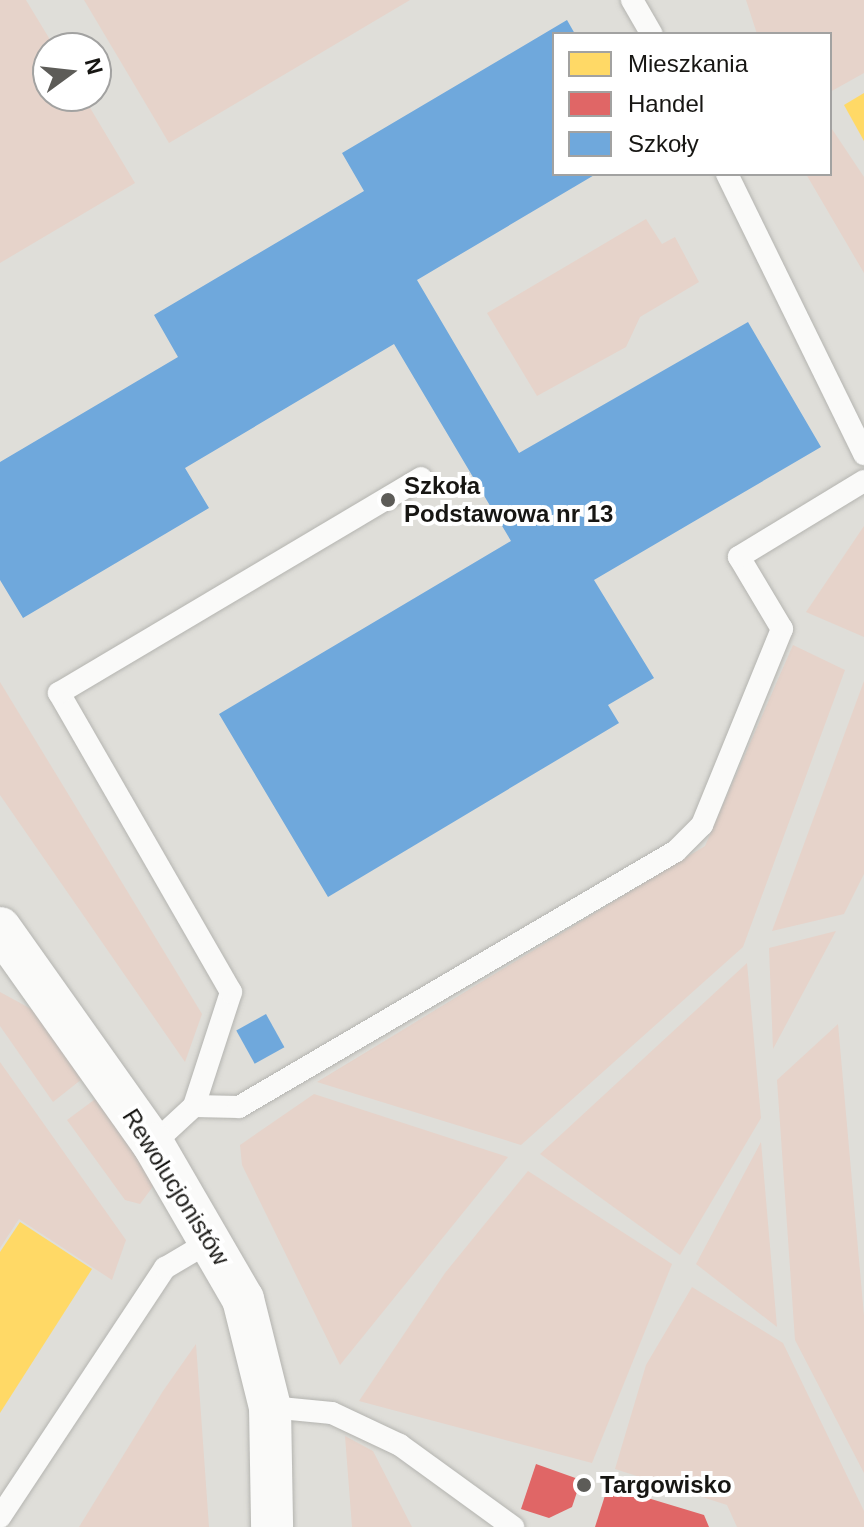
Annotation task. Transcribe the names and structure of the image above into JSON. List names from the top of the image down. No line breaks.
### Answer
{"streets":{"street":["Rewolucjonistów"]},"places":["Szkoła Podstawowa nr 13","Targowisko"],"legend":["Mieszkania","Handel","Szkoły"],"north":"right"}
